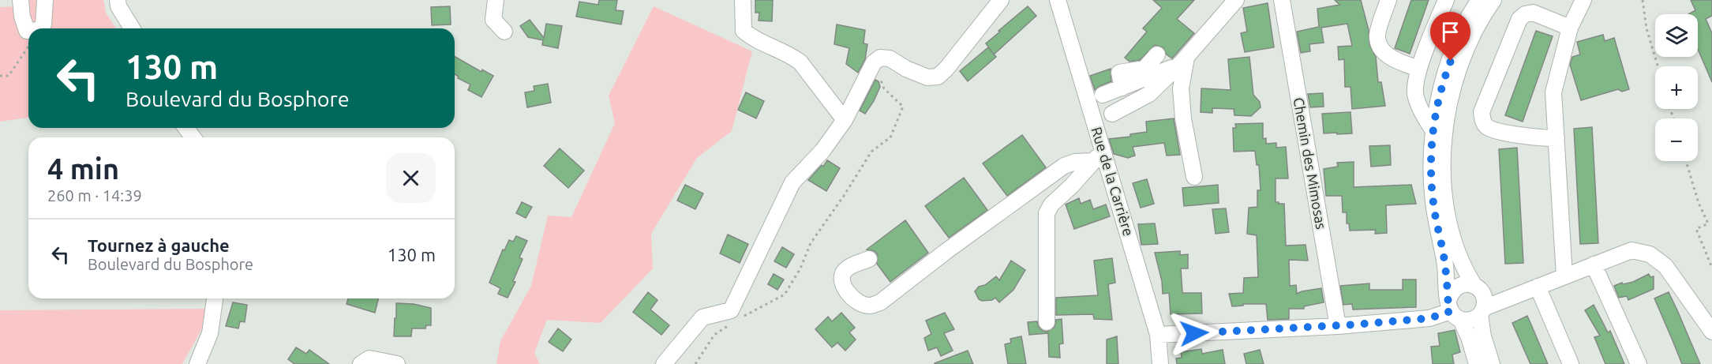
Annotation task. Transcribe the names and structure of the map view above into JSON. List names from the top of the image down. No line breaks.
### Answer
{"streets":{"street":["Chemin des Mimosas","Rue de la Carrière"]},"page":{"map_buttons":["+","−"],"turn":["130 m","Boulevard du Bosphore"],"heading":["4 min","260 m · 14:39"],"list":[{"name":"Tournez à gauche","note":"Boulevard du Bosphore","value":"130 m"}]}}
